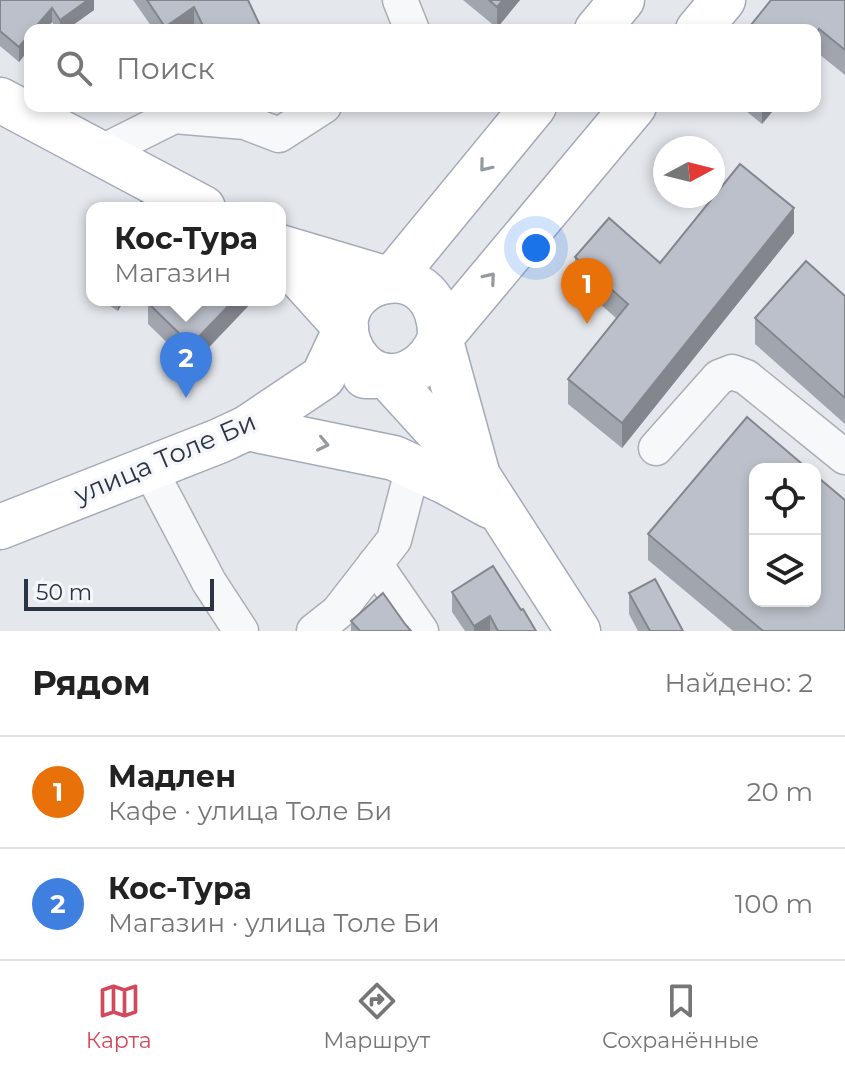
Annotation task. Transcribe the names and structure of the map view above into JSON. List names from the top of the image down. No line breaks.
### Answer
{"streets":{"main road":["улица Толе Би"]},"scale_bar":"50 m","north":"right","page":{"search":"Поиск","popup":["Кос-Тура","Магазин"],"pins":["1","2"],"scale":"50 m","heading":["Рядом","Найдено: 2"],"list":[{"mark":"1","name":"Мадлен","note":"Кафе · улица Толе Би","value":"20 m"},{"mark":"2","name":"Кос-Тура","note":"Магазин · улица Толе Би","value":"100 m"}],"nav":["Карта","Маршрут","Сохранённые"]}}
